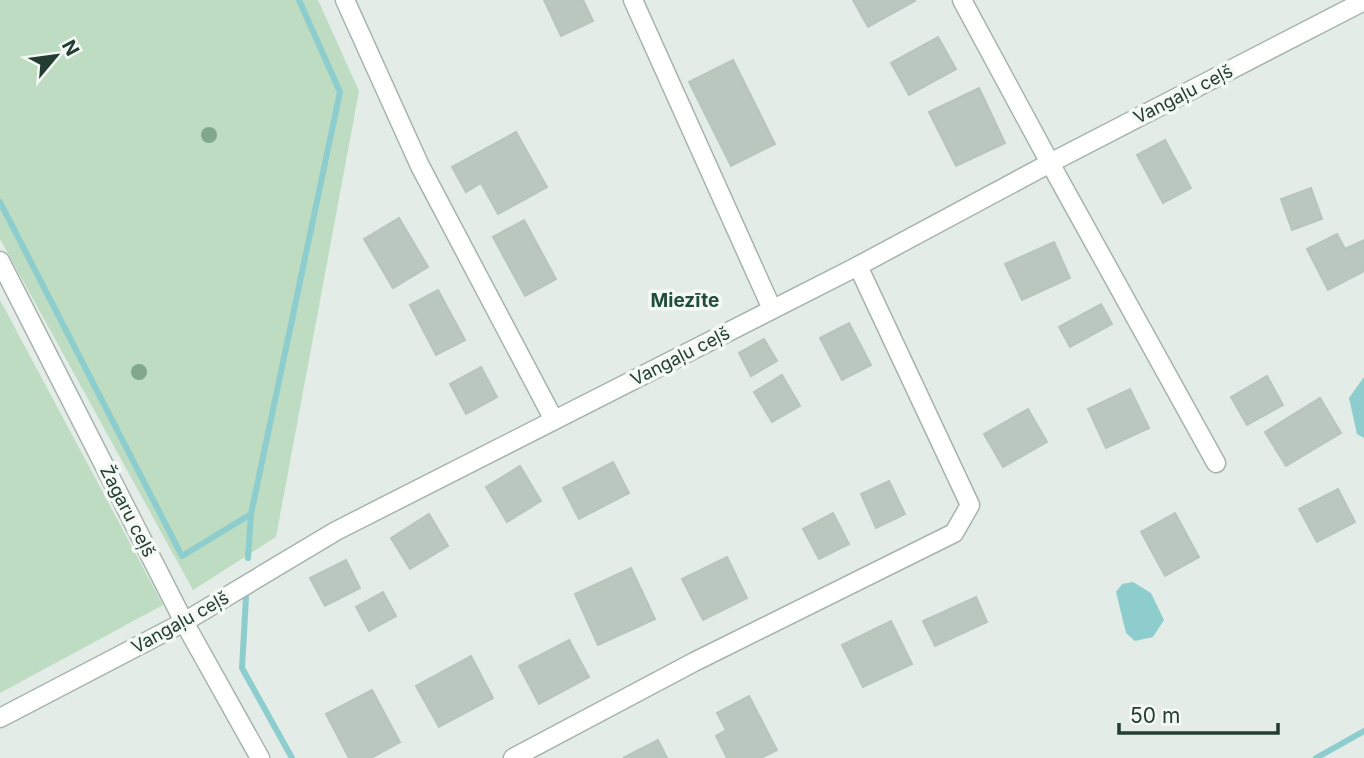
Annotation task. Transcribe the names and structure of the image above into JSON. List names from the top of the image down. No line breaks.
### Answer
{"streets":{"street":["Vangaļu ceļš","Žagaru ceļš"]},"crossings":[["Vangaļu ceļš","Žagaru ceļš"]],"districts":["Miezīte"],"scale_bar":"50 m","north":"top right"}
